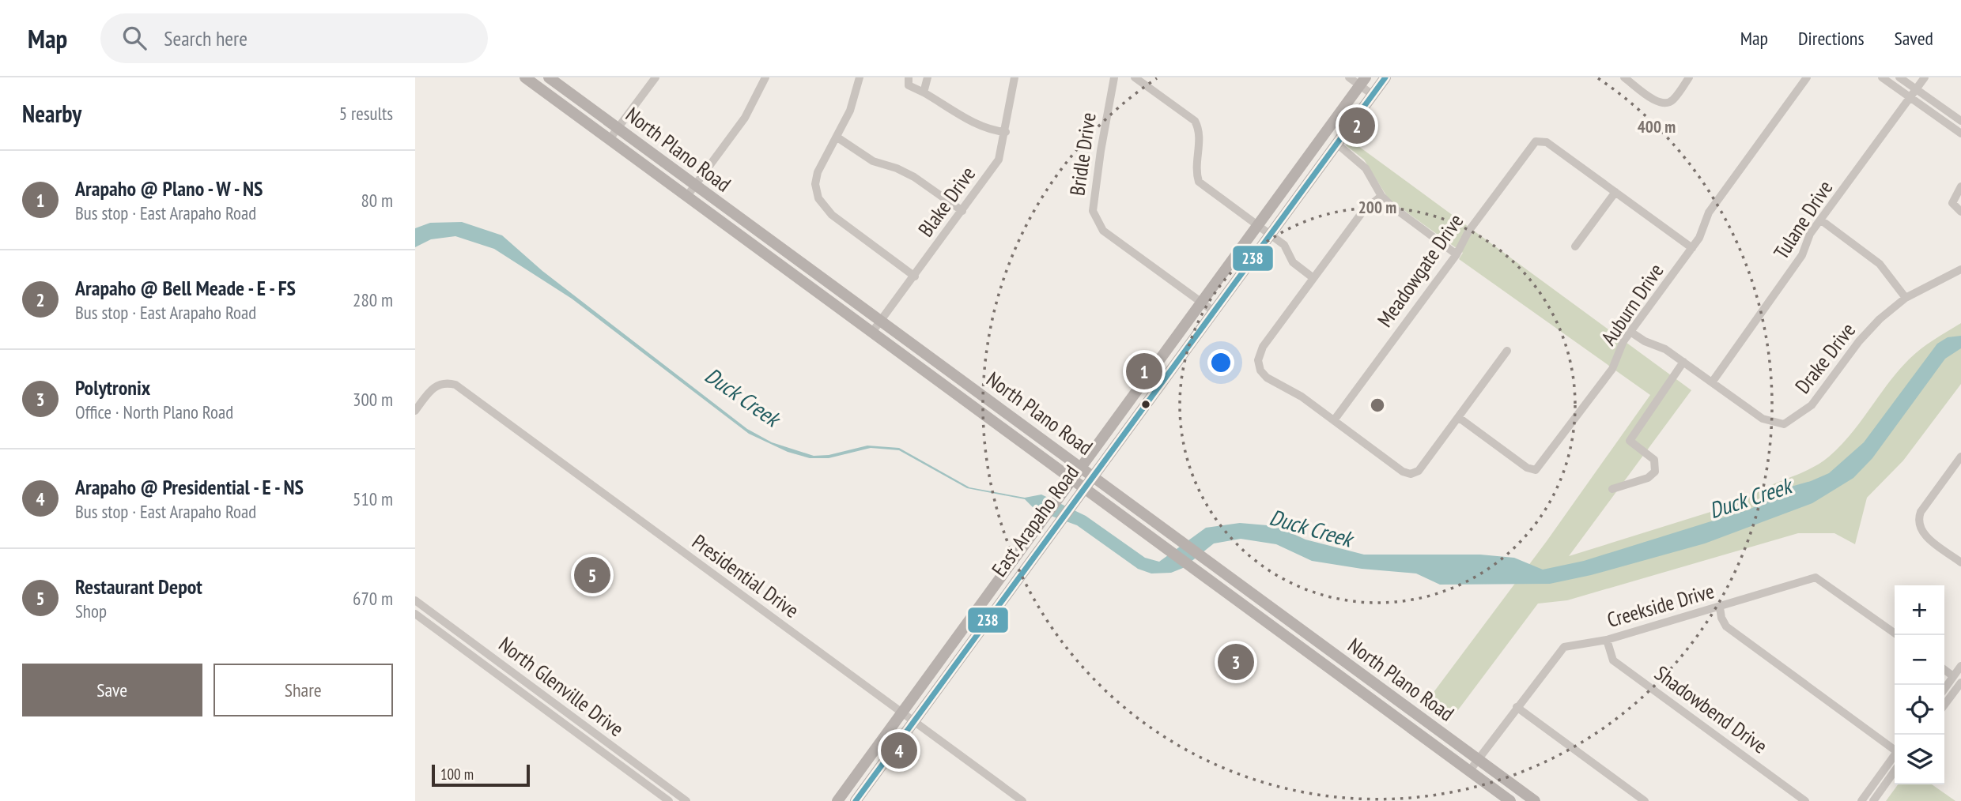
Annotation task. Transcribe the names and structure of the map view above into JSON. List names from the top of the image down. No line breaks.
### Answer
{"streets":{"main road":["North Plano Road","East Arapaho Road"],"street":["Bridle Drive","Blake Drive","Tulane Drive","Meadowgate Drive","Auburn Drive","Drake Drive","Presidential Drive","Creekside Drive","North Glenville Drive","Shadowbend Drive"]},"crossings":[["North Plano Road","Blake Drive"],["North Plano Road","East Arapaho Road"],["North Plano Road","Creekside Drive"],["Bridle Drive","East Arapaho Road"],["Tulane Drive","Drake Drive"],["Auburn Drive","Drake Drive"],["East Arapaho Road","Presidential Drive"],["Creekside Drive","Shadowbend Drive"]],"water":["Duck Creek"],"lines":["transit line 238"],"scale_bar":"100 m","page":{"header":"Map","search":"Search here","nav":["Map","Directions","Saved"],"heading":["Nearby","5 results"],"pins":["2","1","5","3","4"],"list":[{"mark":"1","name":"Arapaho @ Plano - W - NS","note":"Bus stop · East Arapaho Road","value":"80 m"},{"mark":"2","name":"Arapaho @ Bell Meade - E - FS","note":"Bus stop · East Arapaho Road","value":"280 m"},{"mark":"3","name":"Polytronix","note":"Office · North Plano Road","value":"300 m"},{"mark":"4","name":"Arapaho @ Presidential - E - NS","note":"Bus stop · East Arapaho Road","value":"510 m"},{"mark":"5","name":"Restaurant Depot","note":"Shop","value":"670 m"}],"map_buttons":["+","−"],"buttons":["Save","Share"],"scale":"100 m"},"rings":["400 m","200 m"]}
